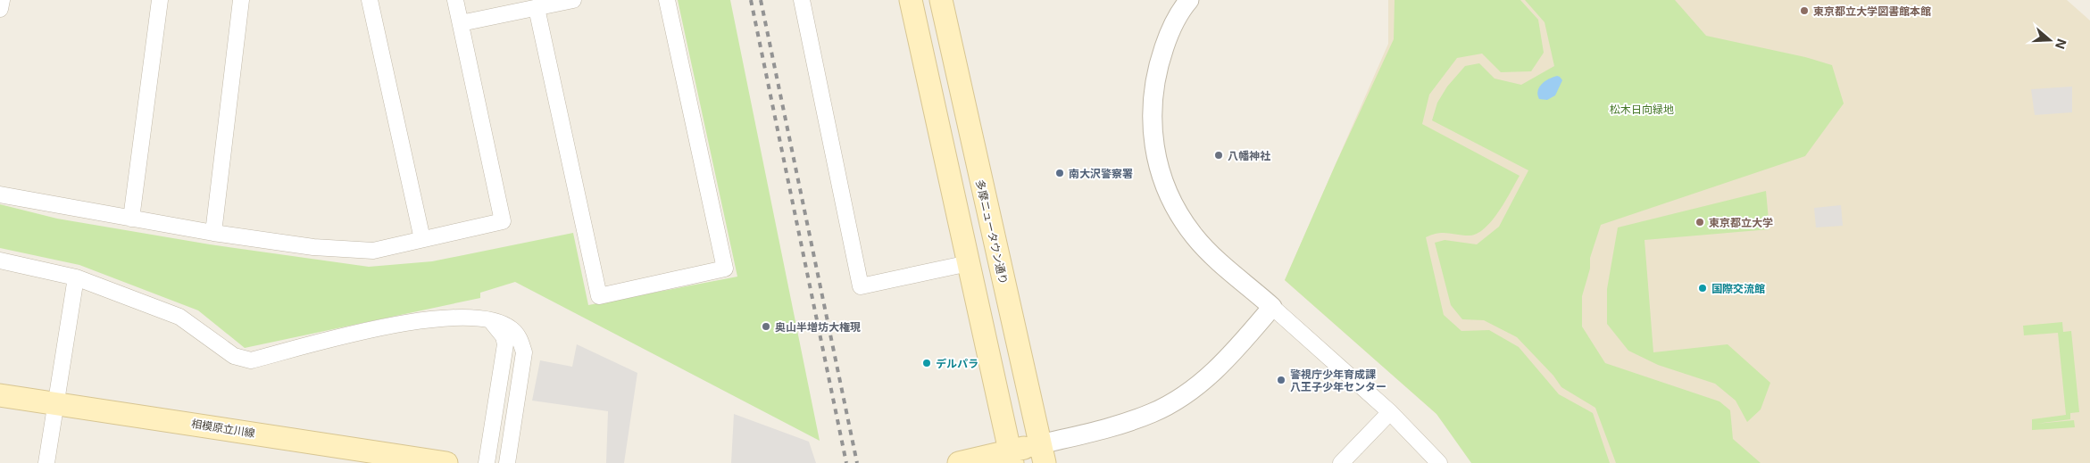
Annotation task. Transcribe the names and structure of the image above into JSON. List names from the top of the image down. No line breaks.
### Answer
{"streets":{"main road":["多摩ニュータウン通り","相模原立川線"]},"parks":["松木日向緑地"],"places":["東京都立大学図書館本館","八幡神社","南大沢警察署","東京都立大学","国際交流館","奥山半増坊大権現","デルパラ","警視庁少年育成課 八王子少年センター"],"north":"right"}
